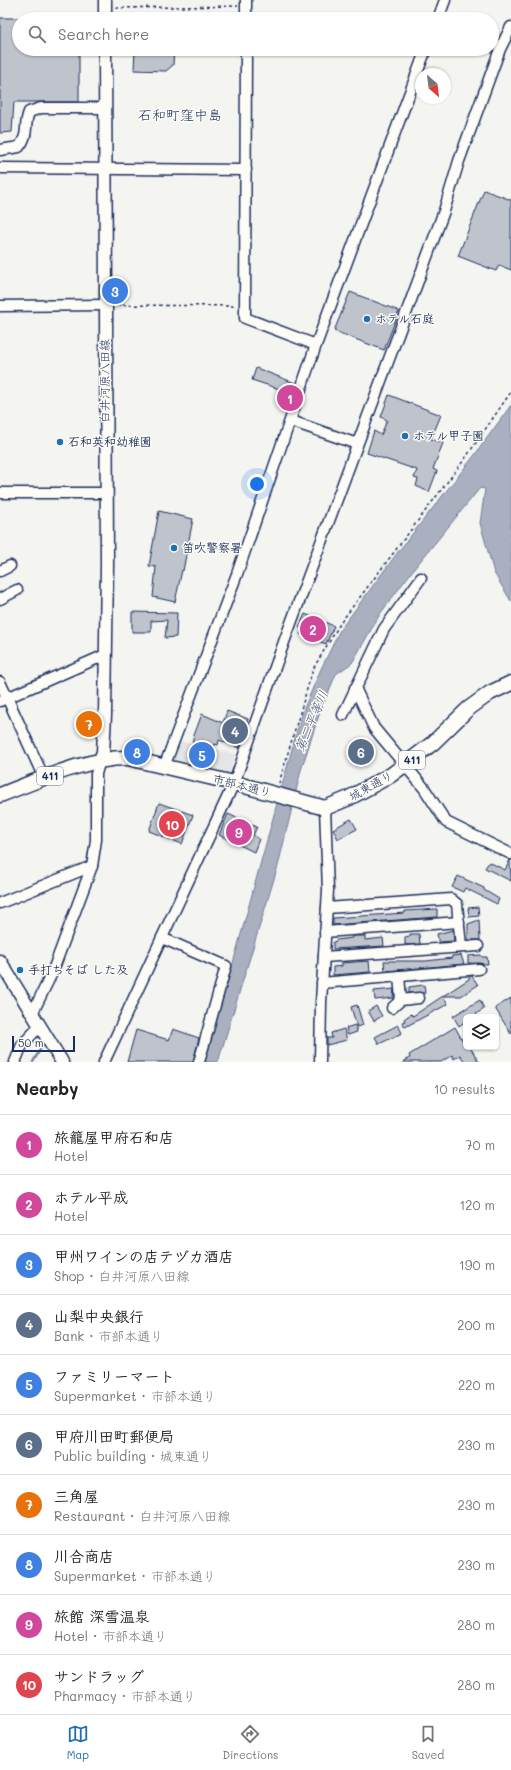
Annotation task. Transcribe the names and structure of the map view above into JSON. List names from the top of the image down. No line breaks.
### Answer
{"streets":{"highway":["411","市部本通り","城東通り"],"main road":["白井河原八田線"]},"crossings":[["白井河原八田線","市部本通り"],["市部本通り","城東通り"]],"districts":["石和町窪中島"],"water":["第二平等川"],"places":["ホテル石庭","ホテル甲子園","石和英和幼稚園","笛吹警察署","手打ちそば した及"],"scale_bar":"50 m","north":"bottom right","page":{"search":"Search here","pins":["3","1","2","7","4","6","8","5","10","9"],"scale":"50 m","heading":["Nearby","10 results"],"list":[{"mark":"1","name":"旅籠屋甲府石和店","note":"Hotel","value":"70 m"},{"mark":"2","name":"ホテル平成","note":"Hotel","value":"120 m"},{"mark":"3","name":"甲州ワインの店テヅカ酒店","note":"Shop · 白井河原八田線","value":"190 m"},{"mark":"4","name":"山梨中央銀行","note":"Bank · 市部本通り","value":"200 m"},{"mark":"5","name":"ファミリーマート","note":"Supermarket · 市部本通り","value":"220 m"},{"mark":"6","name":"甲府川田町郵便局","note":"Public building · 城東通り","value":"230 m"},{"mark":"7","name":"三角屋","note":"Restaurant · 白井河原八田線","value":"230 m"},{"mark":"8","name":"川合商店","note":"Supermarket · 市部本通り","value":"230 m"},{"mark":"9","name":"旅館 深雪温泉","note":"Hotel · 市部本通り","value":"280 m"},{"mark":"10","name":"サンドラッグ","note":"Pharmacy · 市部本通り","value":"280 m"}],"nav":["Map","Directions","Saved"]}}
